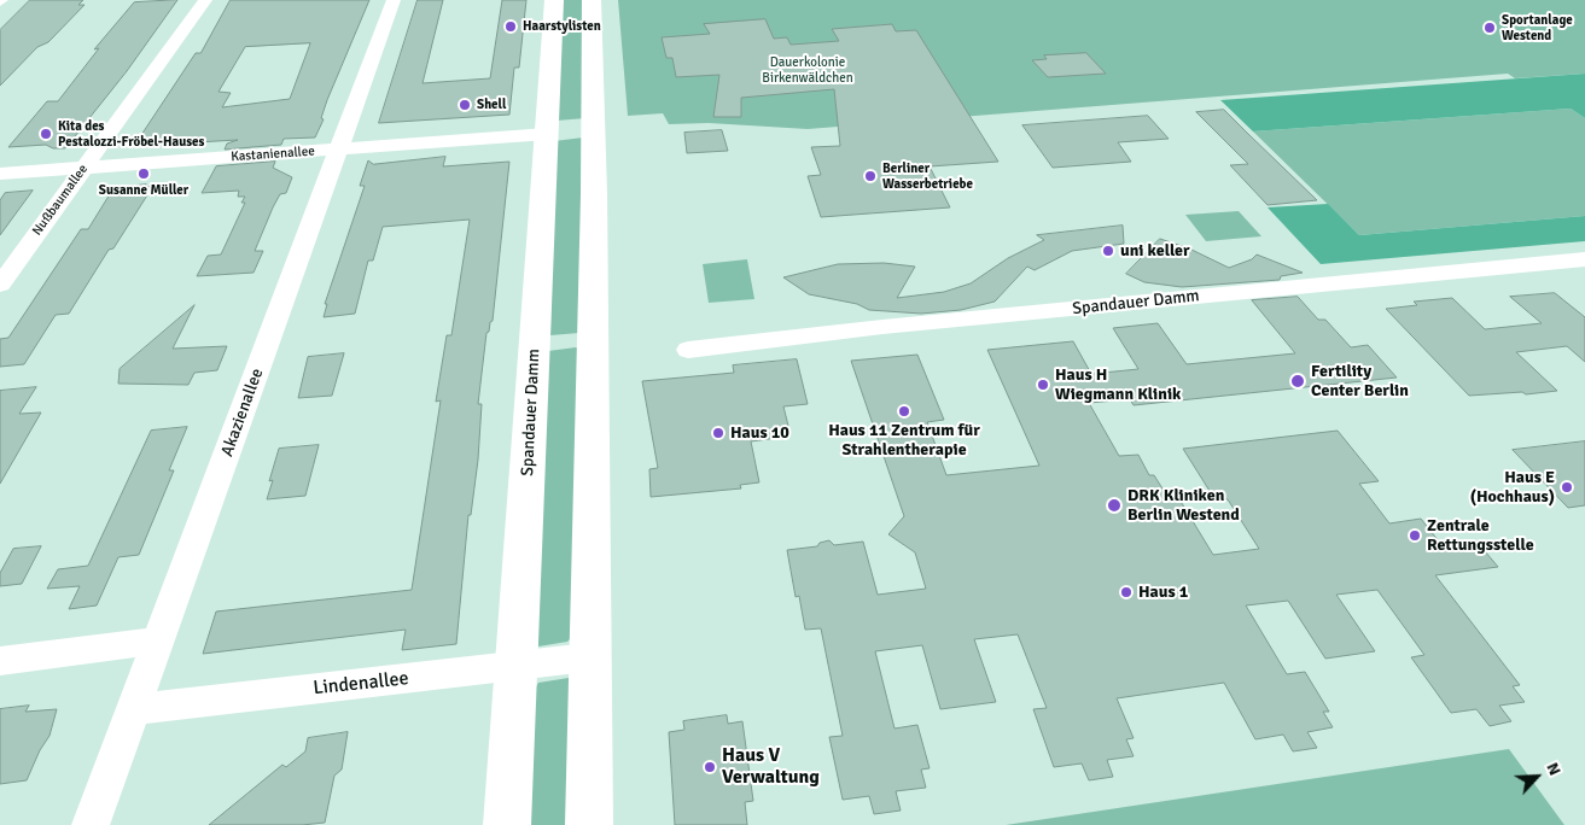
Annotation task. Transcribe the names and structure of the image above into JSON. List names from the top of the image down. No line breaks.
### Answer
{"streets":{"main road":["Spandauer Damm"],"street":["Kastanienallee","Nußbaumallee","Akazienallee","Lindenallee"]},"crossings":[["Kastanienallee","Nußbaumallee"],["Kastanienallee","Spandauer Damm"],["Kastanienallee","Akazienallee"],["Spandauer Damm","Lindenallee"],["Akazienallee","Lindenallee"]],"parks":["Dauerkolonie Birkenwäldchen"],"places":["Haarstylisten","Sportanlage Westend","Shell","Kita des Pestalozzi-Fröbel-Hauses","Susanne Müller","Berliner Wasserbetriebe","uni keller","Fertility Center Berlin","Haus H Wiegmann Klinik","Haus 11 Zentrum für Strahlentherapie","Haus 10","Haus E (Hochhaus)","DRK Kliniken Berlin Westend","Zentrale Rettungsstelle","Haus 1","Haus V Verwaltung"],"north":"top right"}
